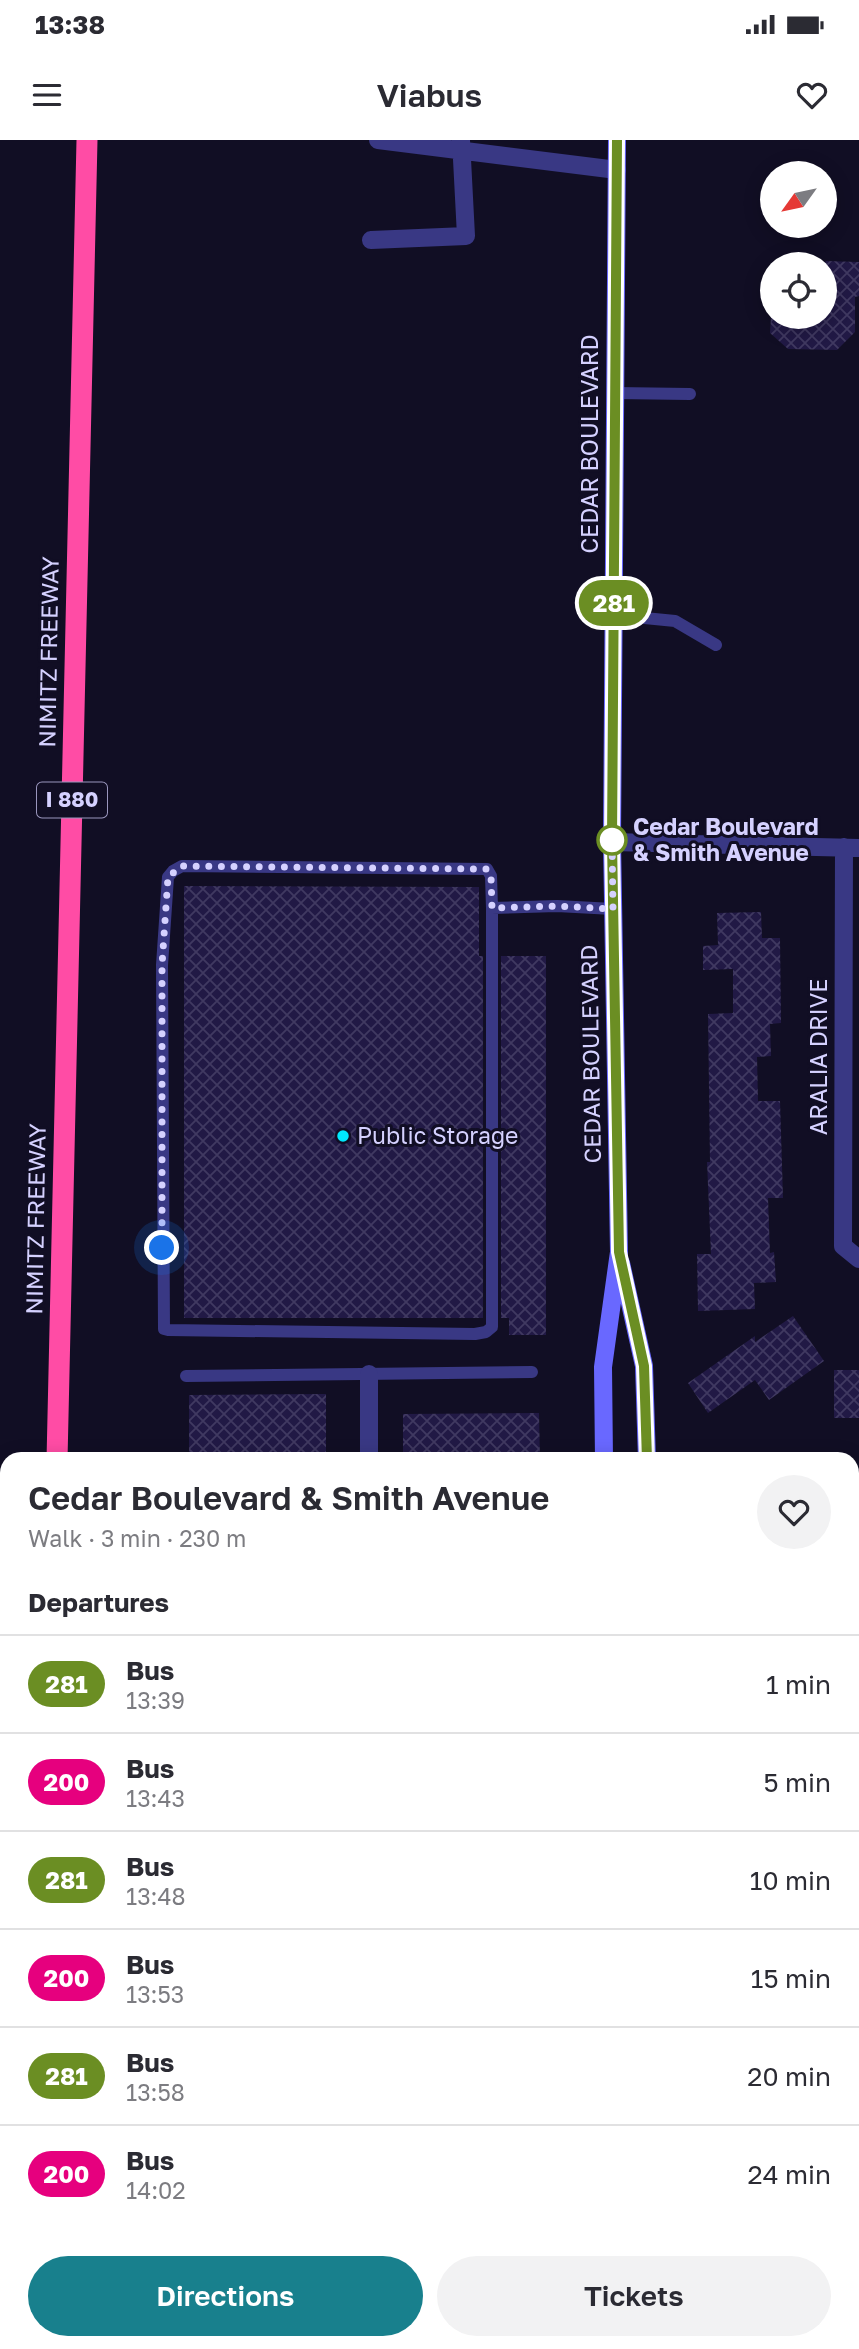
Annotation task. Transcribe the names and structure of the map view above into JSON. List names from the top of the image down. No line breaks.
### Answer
{"streets":{"highway":["NIMITZ FREEWAY","I 880"],"main road":["CEDAR BOULEVARD"],"street":["ARALIA DRIVE"]},"places":["Cedar Boulevard & Smith Avenue","Public Storage"],"lines":["bus line 281"],"north":"bottom left","page":{"status":"13:38","header":"Viabus","on_map":"281","heading":[["Cedar Boulevard & Smith Avenue","Walk · 3 min · 230 m"],"Departures"],"list":[{"mark":"281","name":"Bus","note":"13:39","value":"1 min"},{"mark":"200","name":"Bus","note":"13:43","value":"5 min"},{"mark":"281","name":"Bus","note":"13:48","value":"10 min"},{"mark":"200","name":"Bus","note":"13:53","value":"15 min"},{"mark":"281","name":"Bus","note":"13:58","value":"20 min"},{"mark":"200","name":"Bus","note":"14:02","value":"24 min"}],"buttons":["Directions","Tickets"]}}
